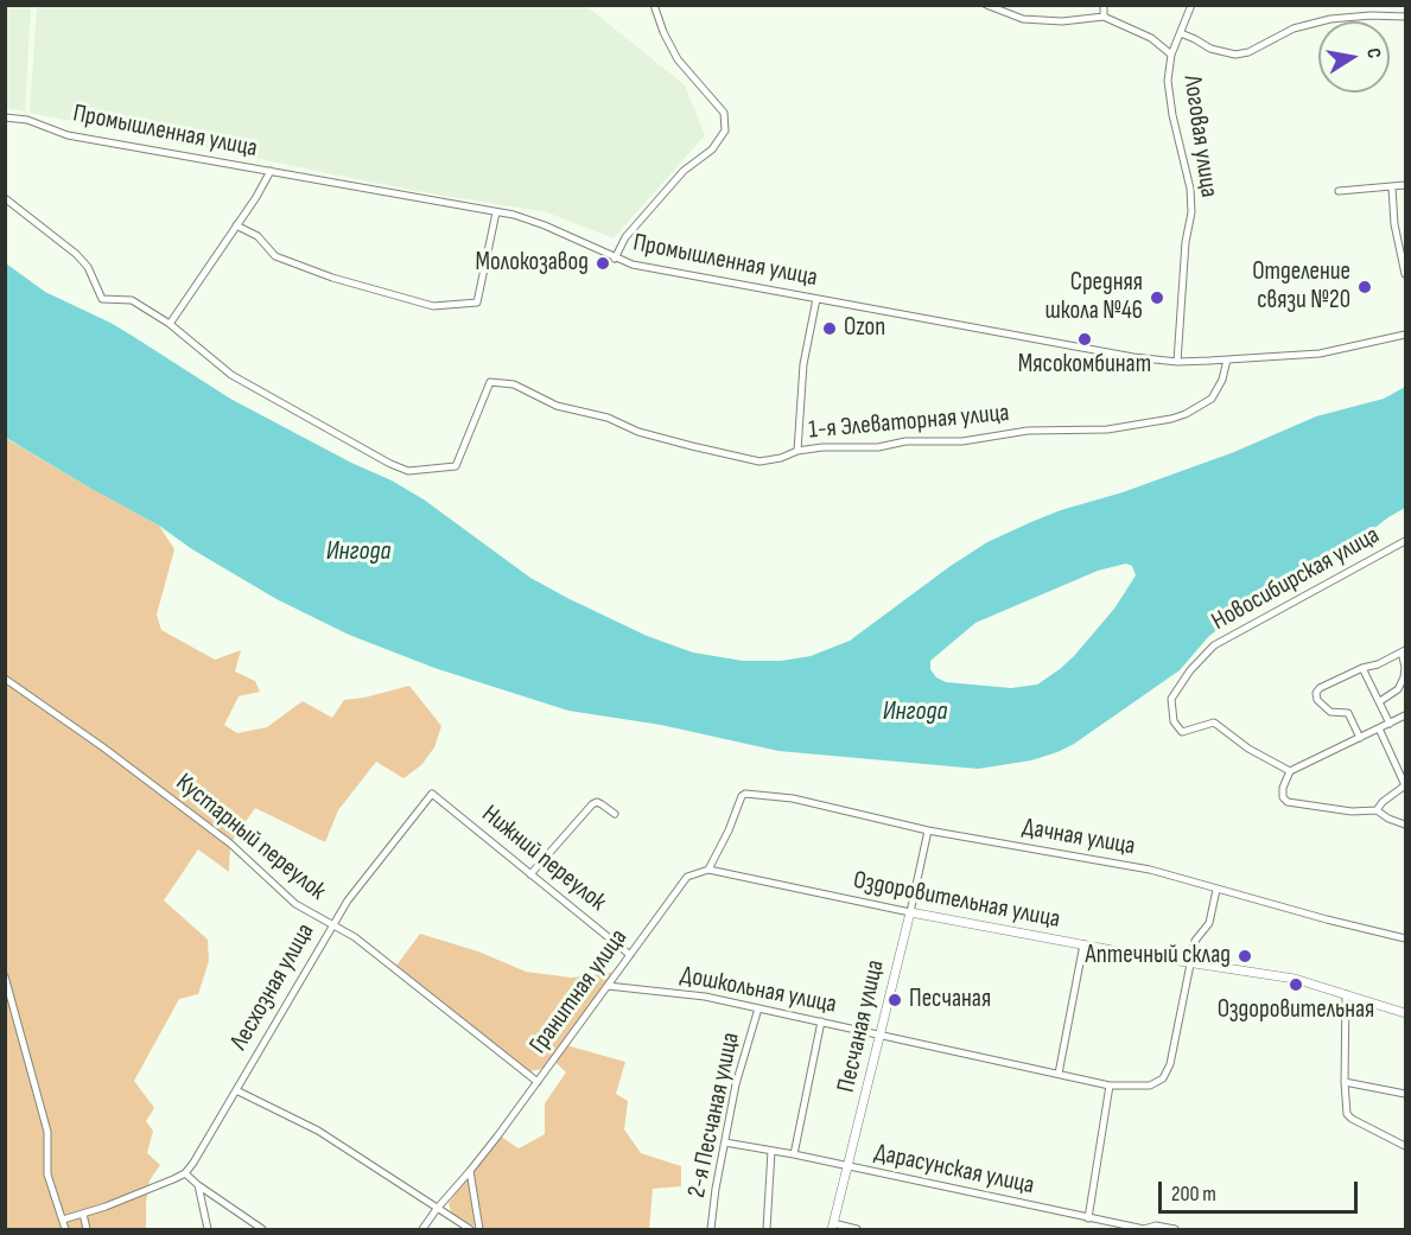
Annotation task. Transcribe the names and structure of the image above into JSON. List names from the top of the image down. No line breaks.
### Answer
{"streets":{"street":["Промышленная улица","Логовая улица","1-я Элеваторная улица","Новосибирская улица","Кустарный переулок","Дачная улица","Нижний переулок","Оздоровительная улица","Лесхозная улица","Дошкольная улица","Гранитная улица","Песчаная улица","2-я Песчаная улица","Дарасунская улица"]},"crossings":[["Промышленная улица","Логовая улица"],["Промышленная улица","1-я Элеваторная улица"],["Кустарный переулок","Лесхозная улица"],["Кустарный переулок","Гранитная улица"],["Дачная улица","Оздоровительная улица"],["Дачная улица","Гранитная улица"],["Дачная улица","Песчаная улица"],["Нижний переулок","Лесхозная улица"],["Нижний переулок","Гранитная улица"],["Оздоровительная улица","Дошкольная улица"],["Оздоровительная улица","Гранитная улица"],["Оздоровительная улица","Песчаная улица"],["Дошкольная улица","Гранитная улица"],["Дошкольная улица","Песчаная улица"],["Дошкольная улица","2-я Песчаная улица"],["Песчаная улица","Дарасунская улица"],["2-я Песчаная улица","Дарасунская улица"]],"water":["Ингода"],"places":["Молокозавод","Отделение связи №20","Средняя школа №46","Ozon","Мясокомбинат","Аптечный склад","Оздоровительная","Песчаная"],"scale_bar":"200 m","north":"right"}
